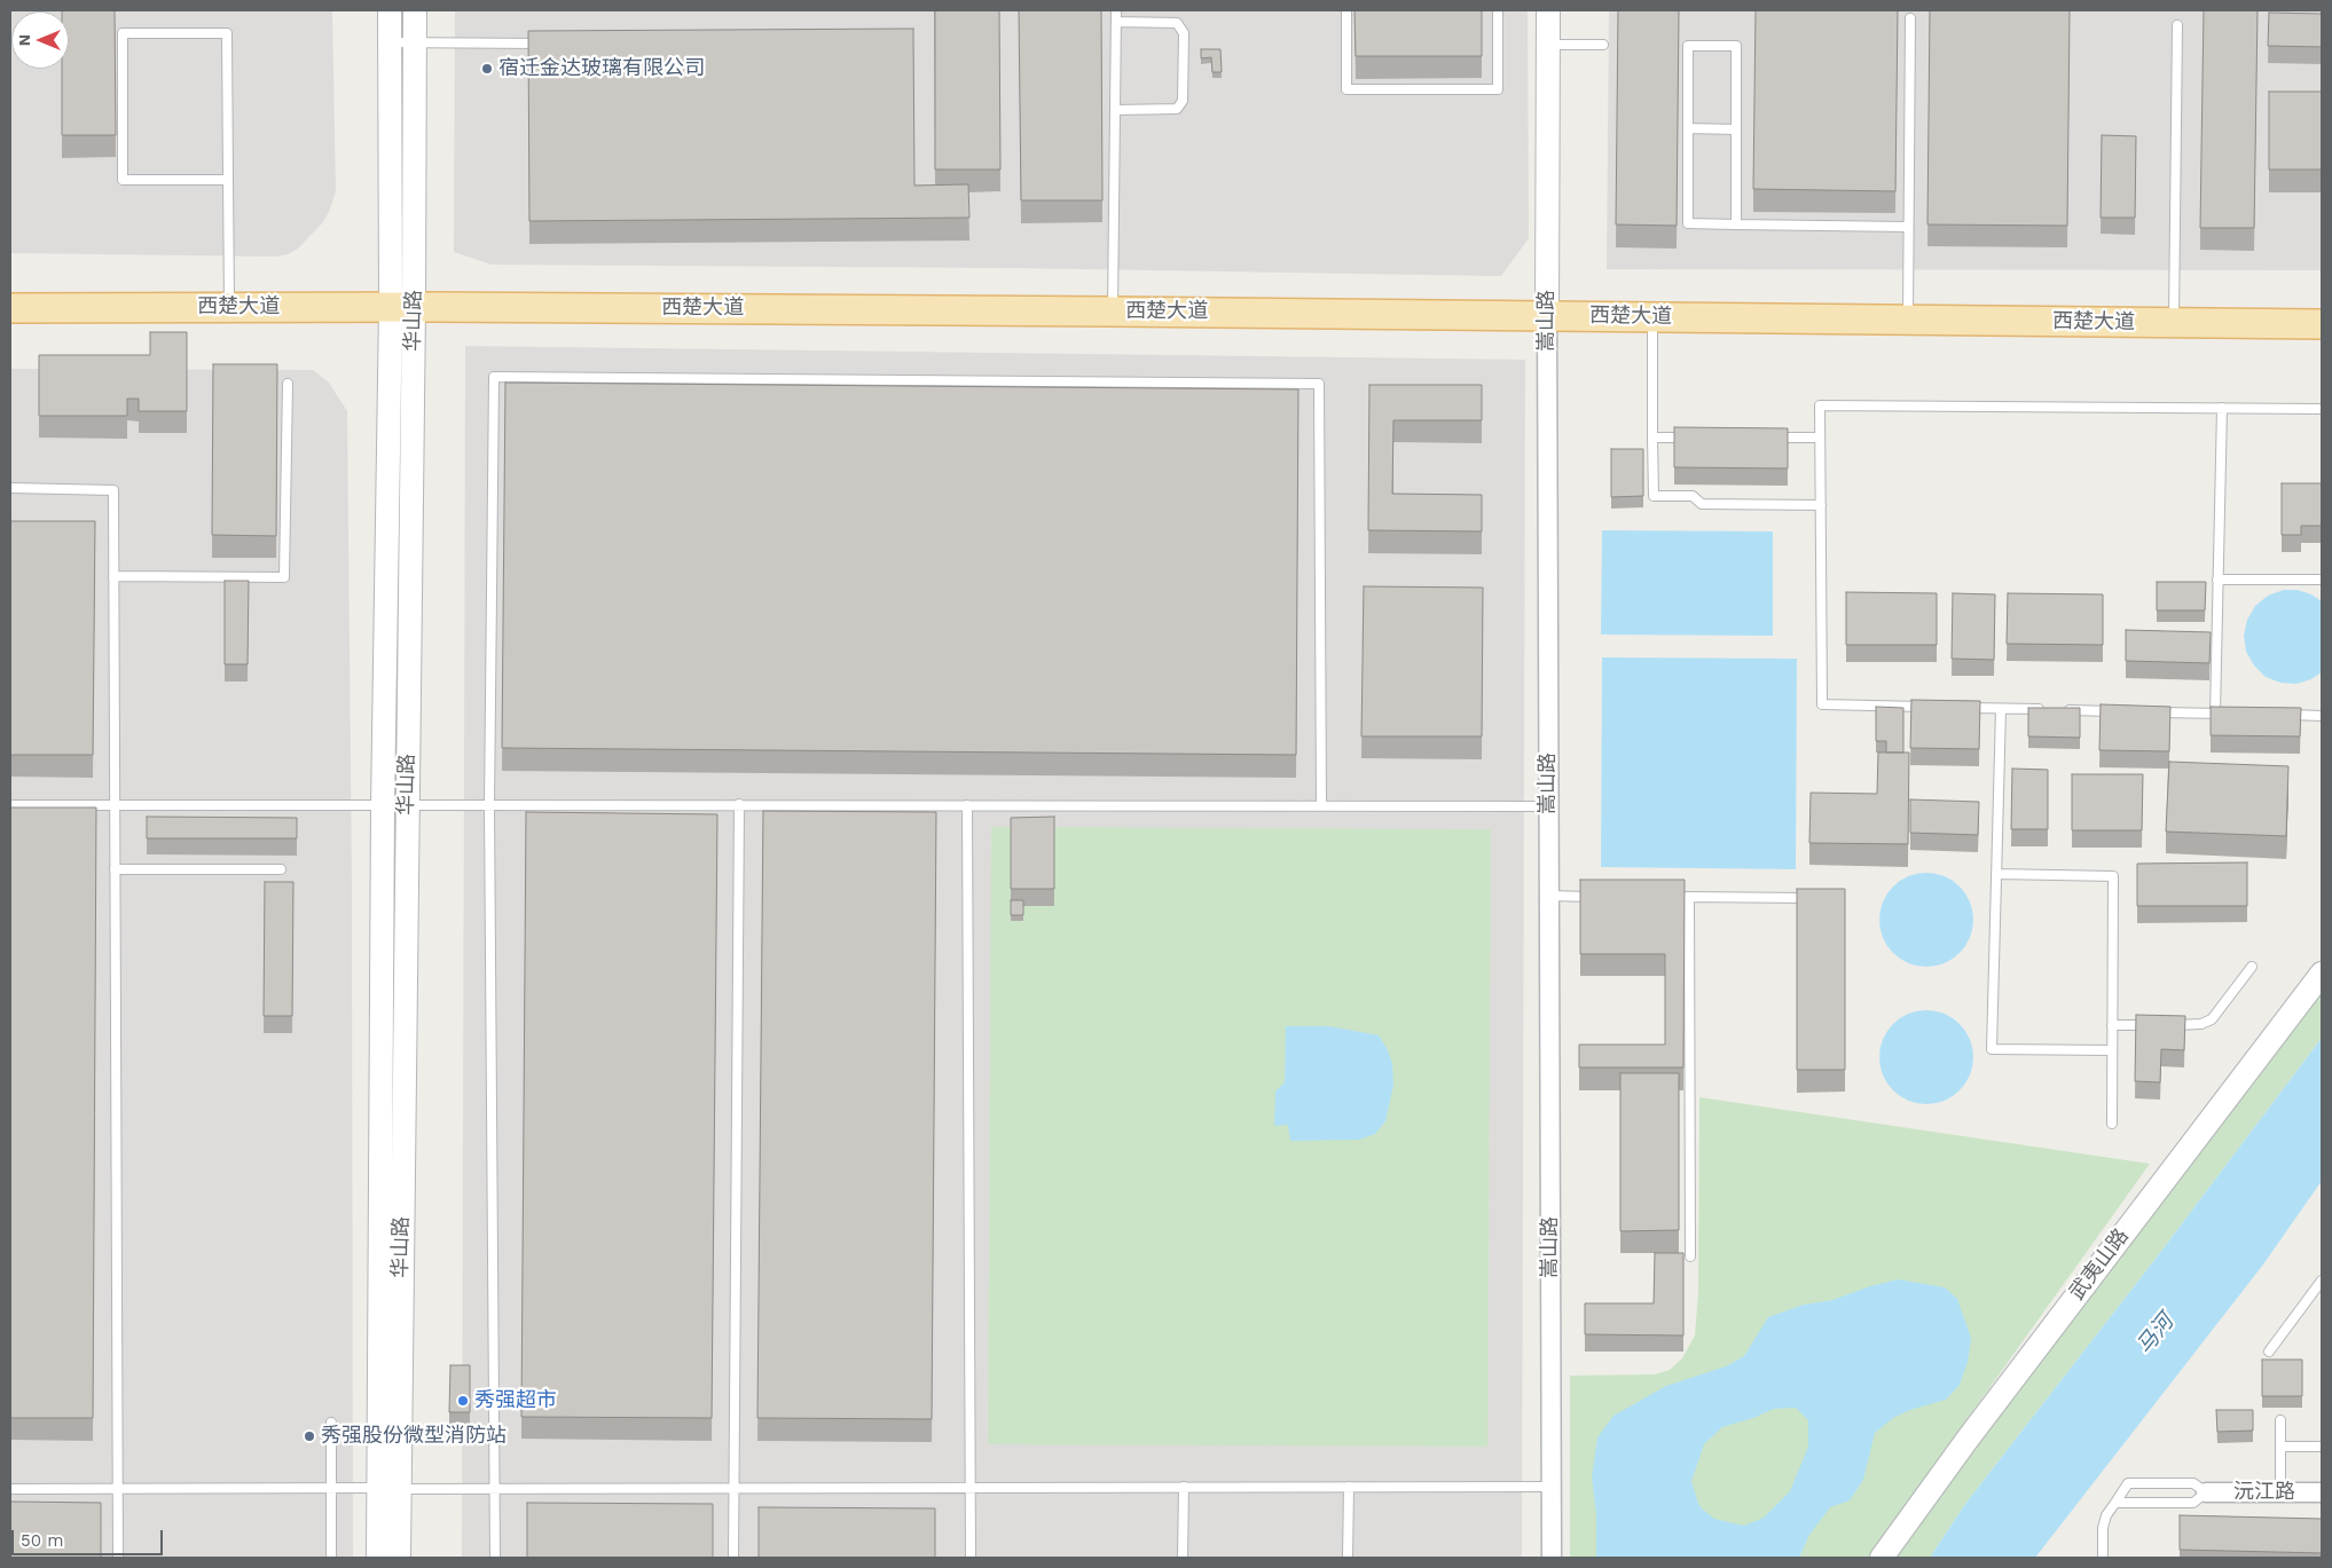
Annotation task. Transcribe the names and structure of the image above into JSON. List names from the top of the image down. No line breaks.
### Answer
{"streets":{"main road":["西楚大道"],"street":["华山路","嵩山路","武夷山路","沅江路"]},"crossings":[["西楚大道","华山路"],["西楚大道","嵩山路"]],"water":["马河"],"places":["宿迁金达玻璃有限公司","秀强超市","秀强股份微型消防站"],"scale_bar":"50 m","north":"left"}
